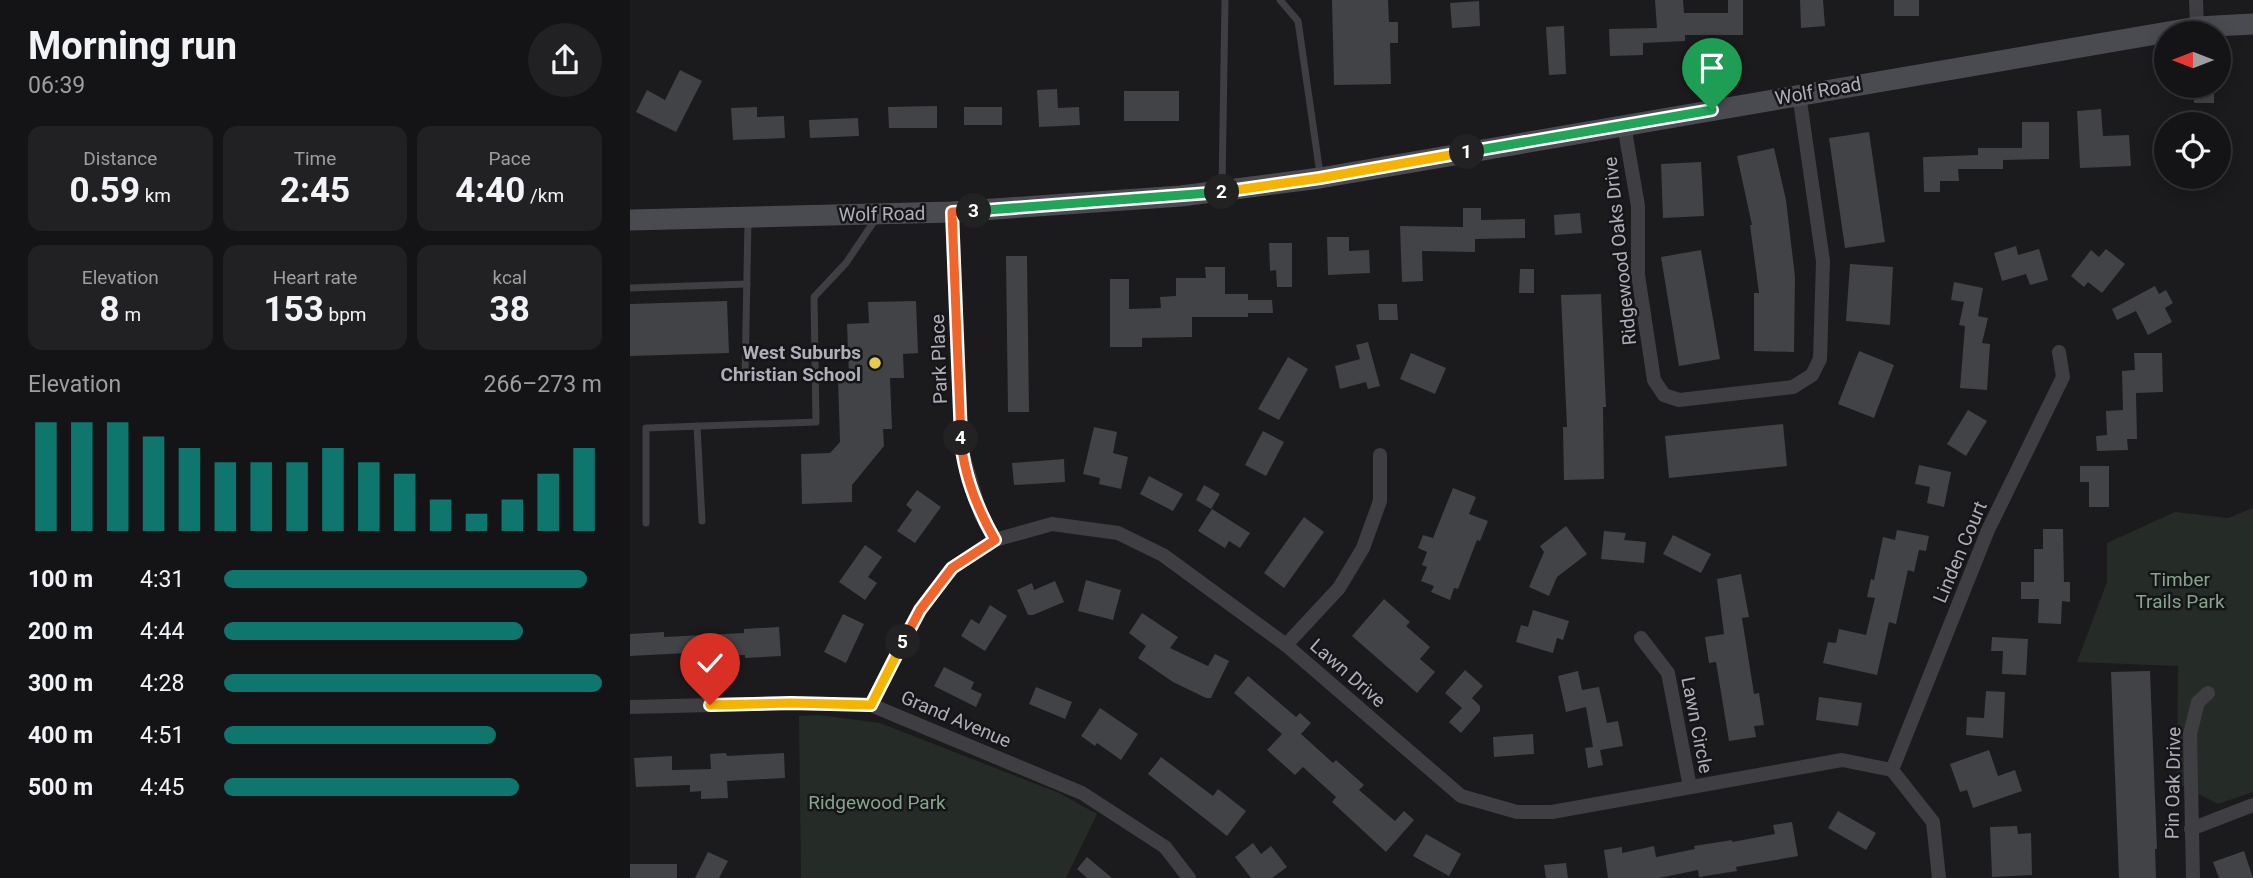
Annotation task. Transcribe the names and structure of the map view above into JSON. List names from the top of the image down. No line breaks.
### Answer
{"streets":{"main road":["Wolf Road"],"street":["Ridgewood Oaks Drive","Park Place","Linden Court","Lawn Drive","Grand Avenue","Lawn Circle","Pin Oak Drive"]},"crossings":[["Wolf Road","Ridgewood Oaks Drive"],["Wolf Road","Park Place"],["Park Place","Lawn Drive"],["Linden Court","Lawn Drive"],["Lawn Drive","Grand Avenue"],["Lawn Drive","Lawn Circle"]],"parks":["Timber Trails Park","Ridgewood Park"],"places":["West Suburbs Christian School"],"north":"left","page":{"heading":["Morning run","06:39"],"stats":[["Distance","0.59 km"],["Time","2:45"],["Pace","4:40 /km"],["Elevation","8 m"],["Heart rate","153 bpm"],["kcal","38"]],"pins":["1","2","3","4","5"],"chart":["Elevation","266–273 m"],"list":[{"name":"100 m","note":"4:31"},{"name":"200 m","note":"4:44"},{"name":"300 m","note":"4:28"},{"name":"400 m","note":"4:51"},{"name":"500 m","note":"4:45"}]}}
